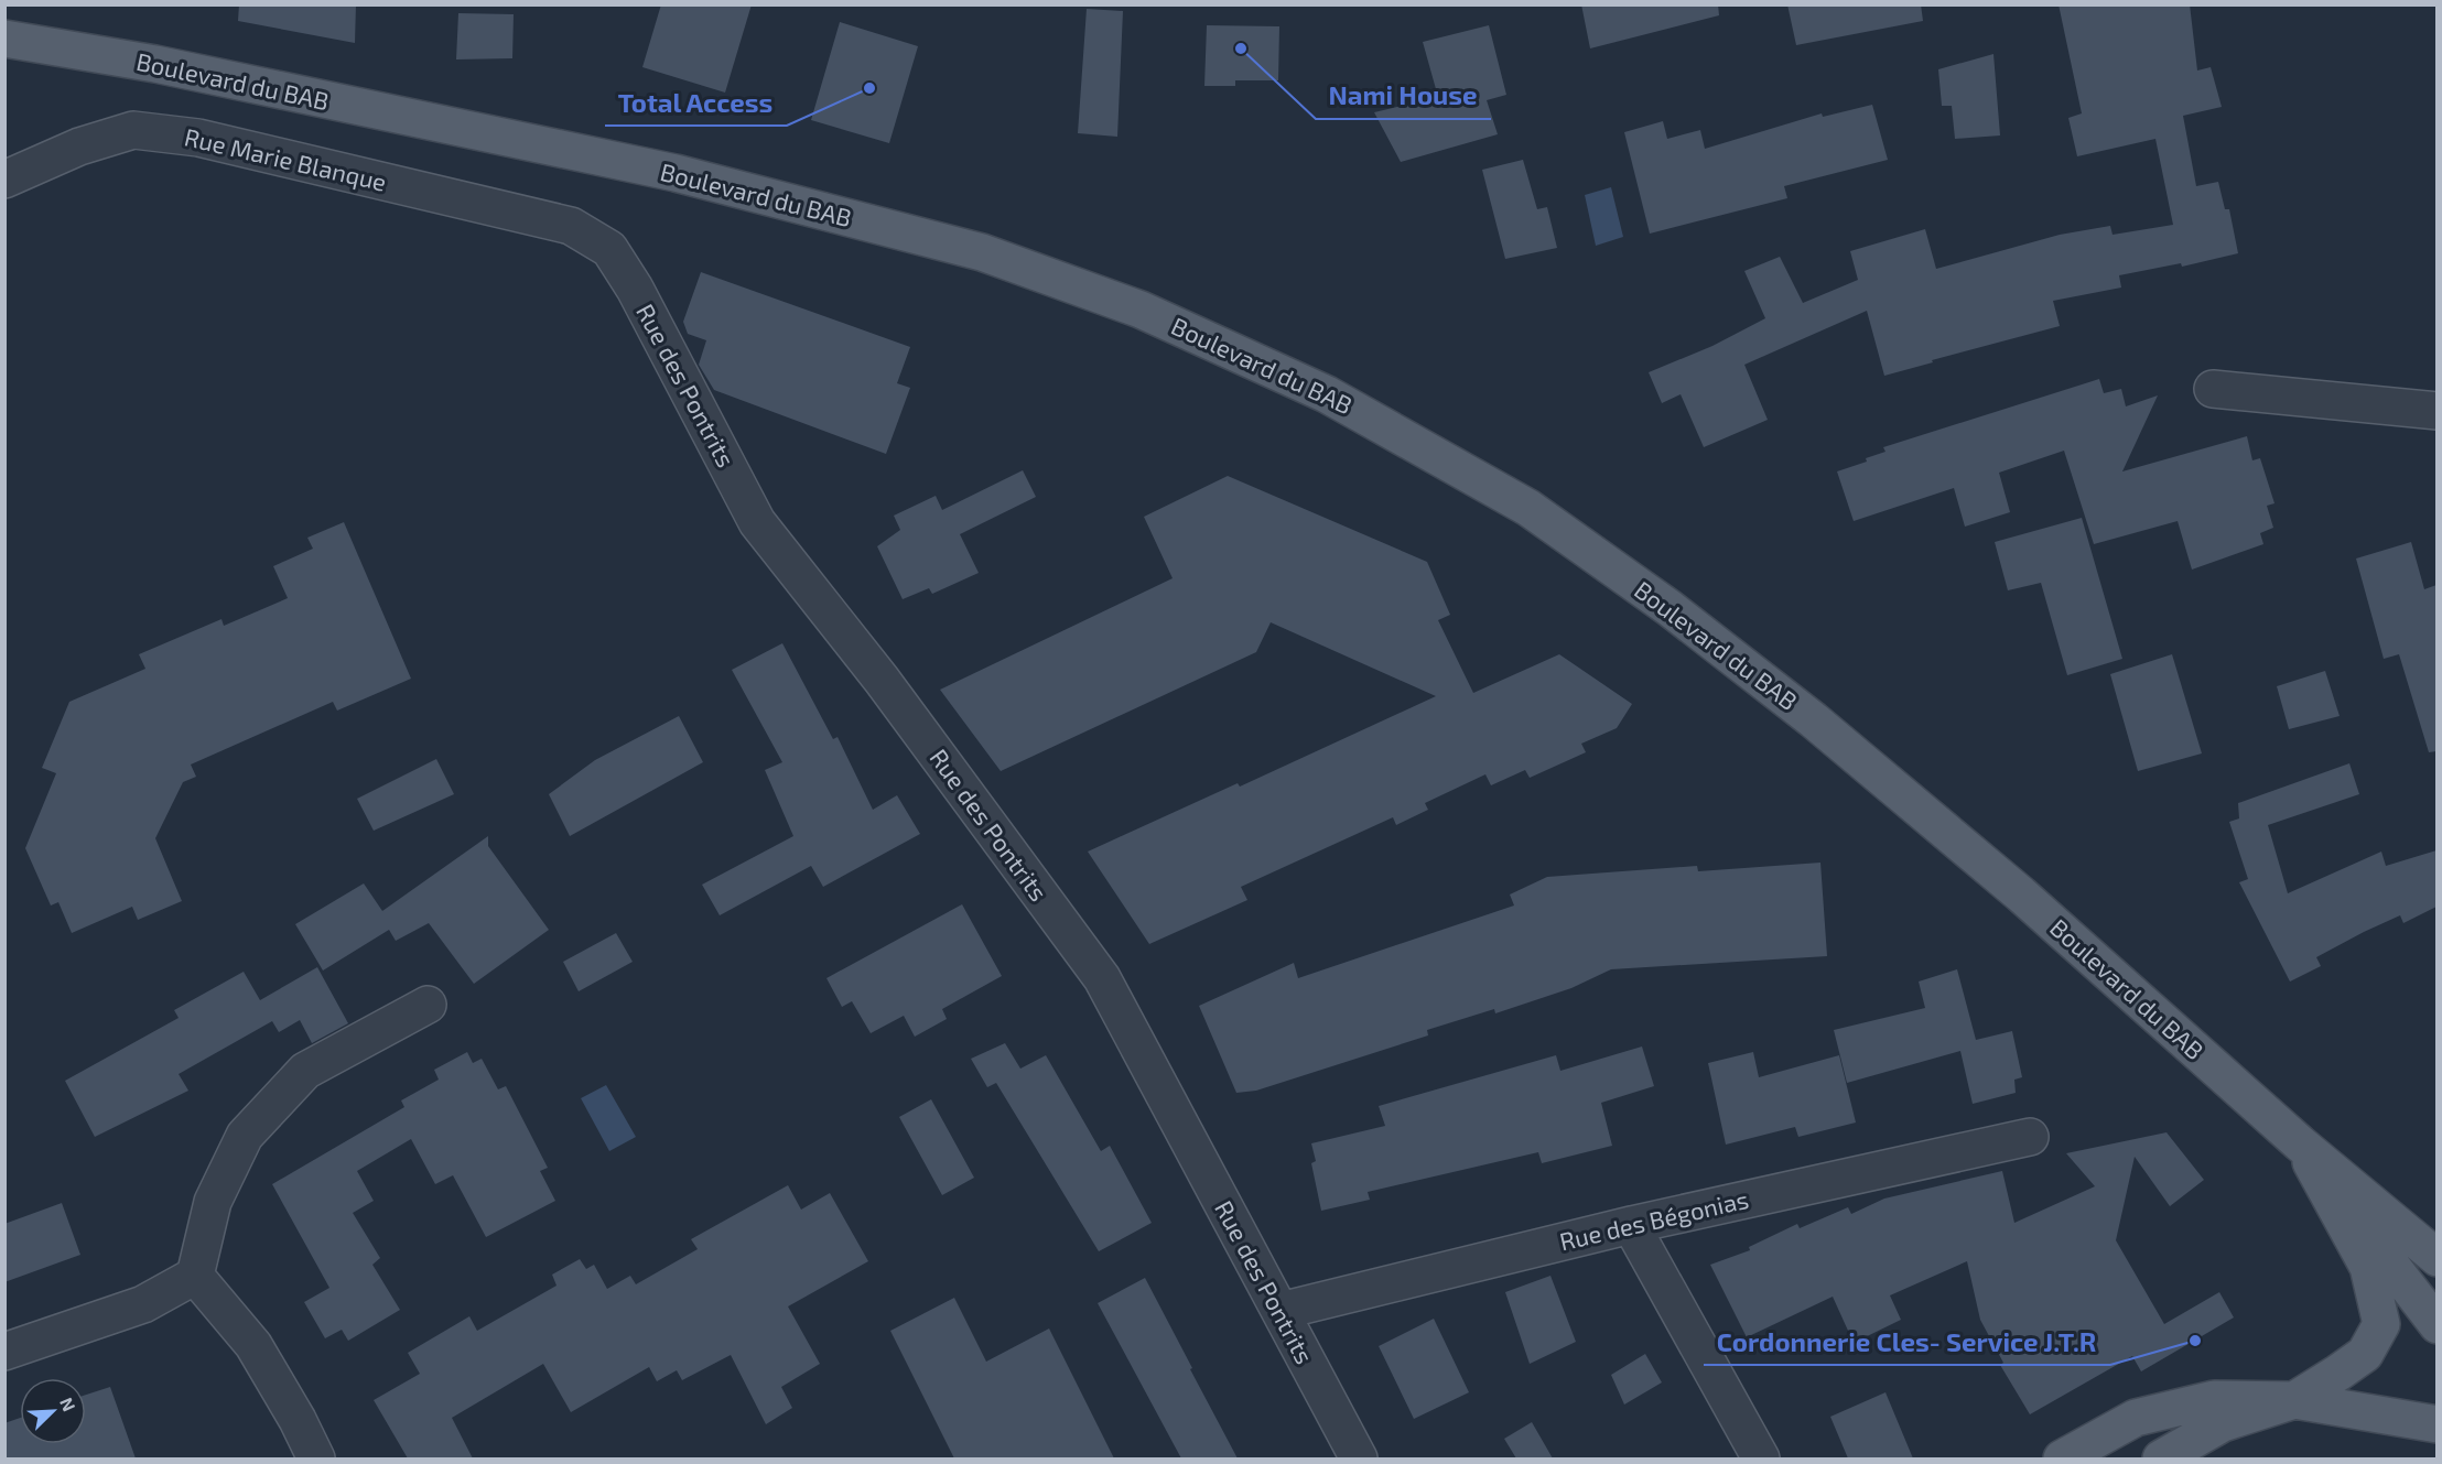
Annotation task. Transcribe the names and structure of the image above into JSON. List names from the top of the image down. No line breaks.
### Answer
{"streets":{"main road":["Boulevard du BAB"],"street":["Rue Marie Blanque","Rue des Pontrits","Rue des Bégonias"]},"crossings":[["Rue Marie Blanque","Rue des Pontrits"],["Rue des Pontrits","Rue des Bégonias"]],"places":["Nami House","Total Access","Cordonnerie Cles- Service J.T.R"],"north":"top right"}
